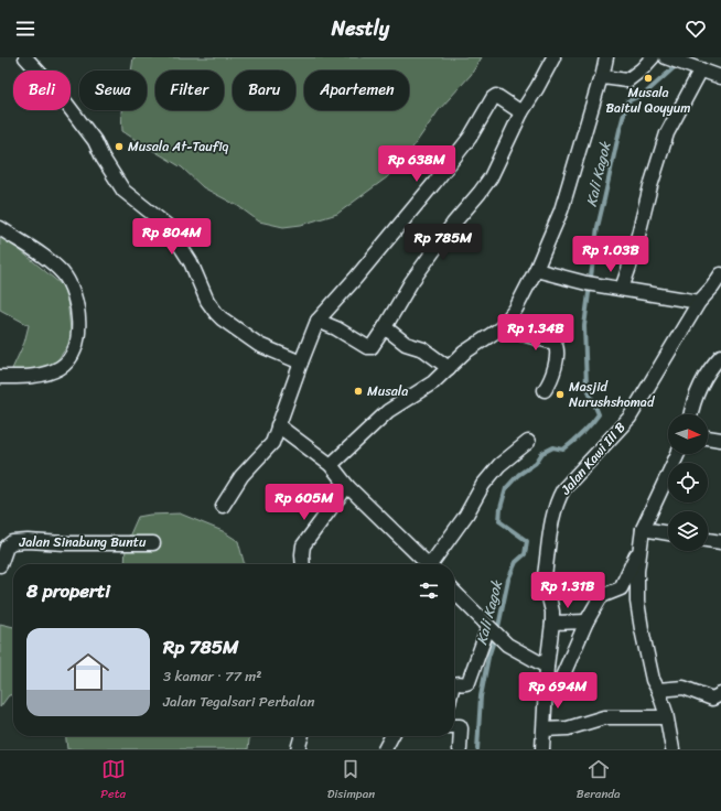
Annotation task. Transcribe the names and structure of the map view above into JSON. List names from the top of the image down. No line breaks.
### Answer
{"streets":{"street":["Jalan Kawi III B","Jalan Sinabung Buntu"]},"water":["Kali Kagok"],"places":["Musala Baitul Qoyyum","Musala At-Taufiq","Musala","Masjid Nurushshomad"],"north":"right","page":{"header":"Nestly","chip":["Beli","Sewa","Filter","Baru","Apartemen"],"price":["Rp 638M","Rp 804M","Rp 785M","Rp 1.03B","Rp 1.34B","Rp 605M","Rp 1.31B","Rp 694M"],"heading":"8 properti","list":[{"name":"Rp 785M","note":"3 kamar · 77 m² · Jalan Tegalsari Perbalan"}],"tabs":["Peta","Disimpan","Beranda"]}}
